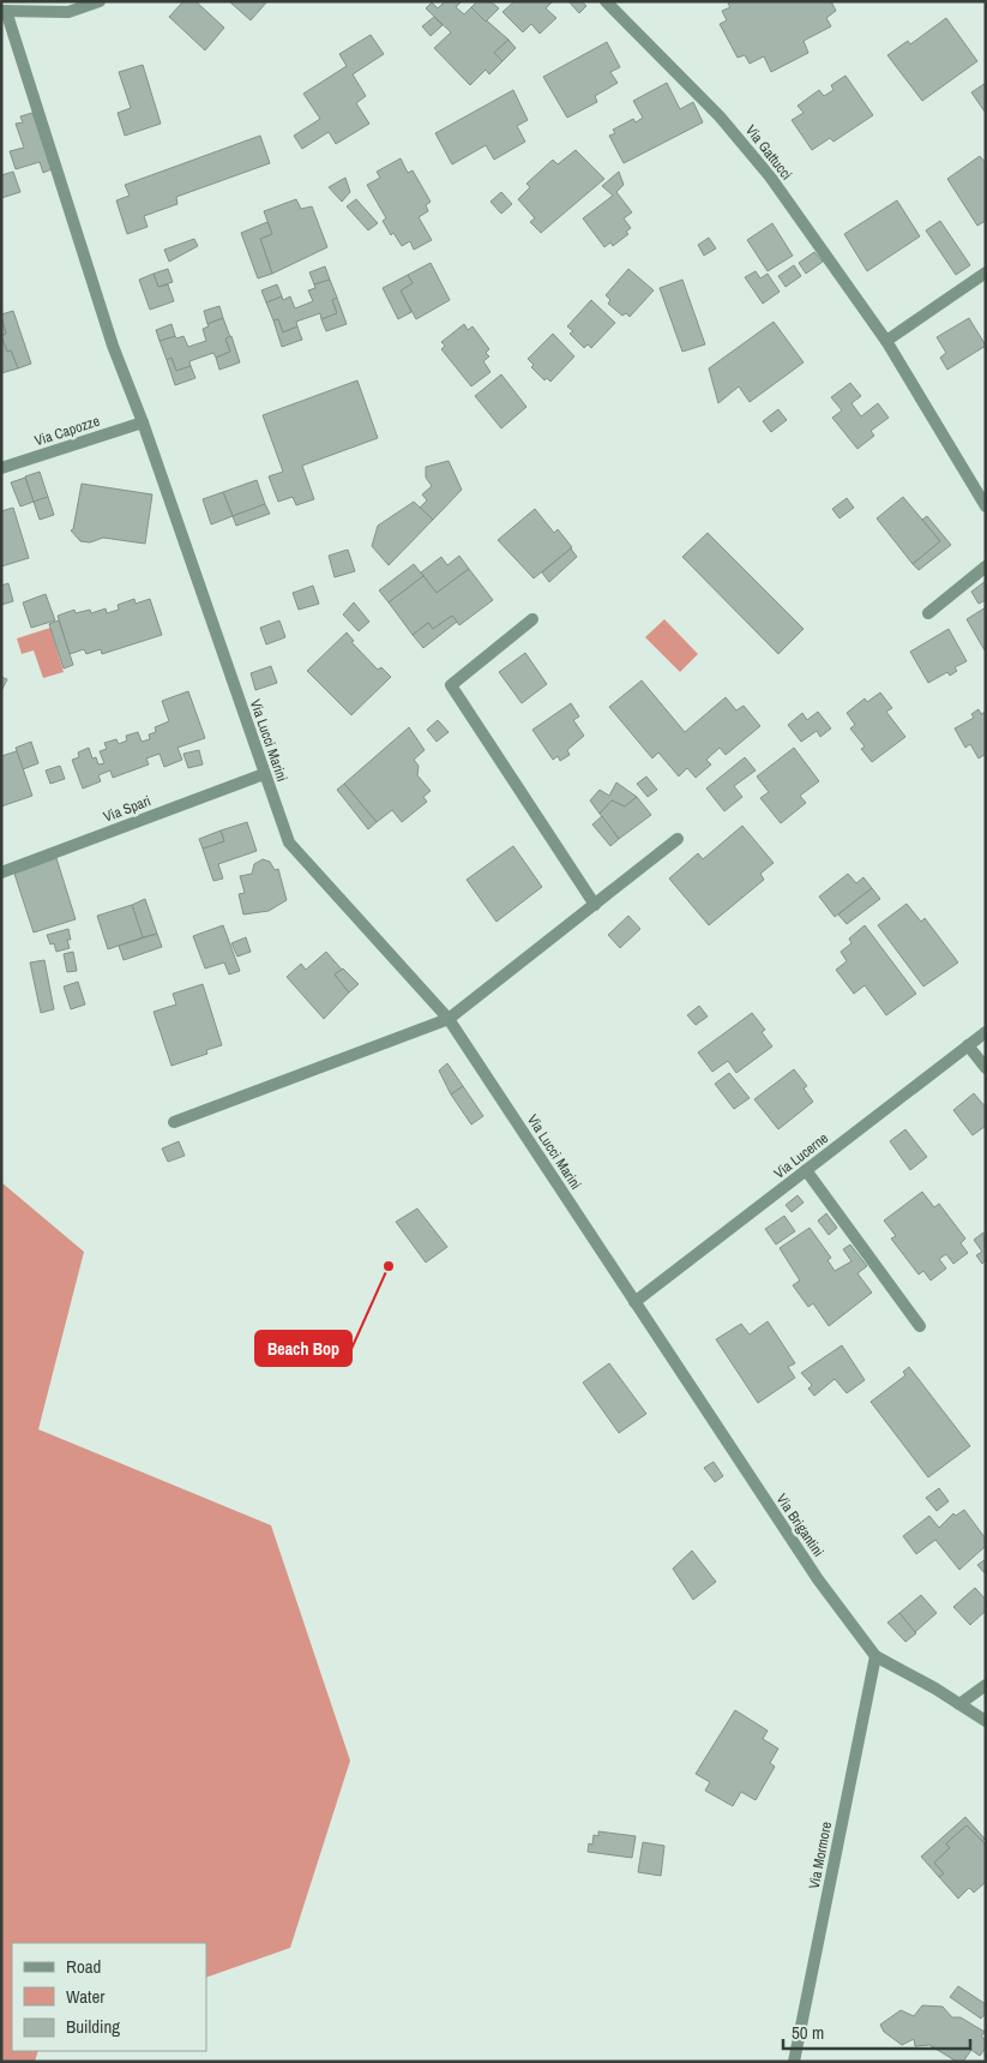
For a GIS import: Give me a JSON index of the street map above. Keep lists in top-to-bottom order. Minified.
{"streets":{"street":["Via Gattucci","Via Capozze","Via Lucci Marini","Via Spari","Via Lucerne","Via Brigantini","Via Mormore"]},"crossings":[["Via Capozze","Via Lucci Marini"],["Via Lucci Marini","Via Spari"],["Via Lucci Marini","Via Lucerne"],["Via Lucci Marini","Via Brigantini"],["Via Lucerne","Via Brigantini"],["Via Brigantini","Via Mormore"]],"places":["Beach Bop"],"legend":["Road","Water","Building"],"scale_bar":"50 m"}
